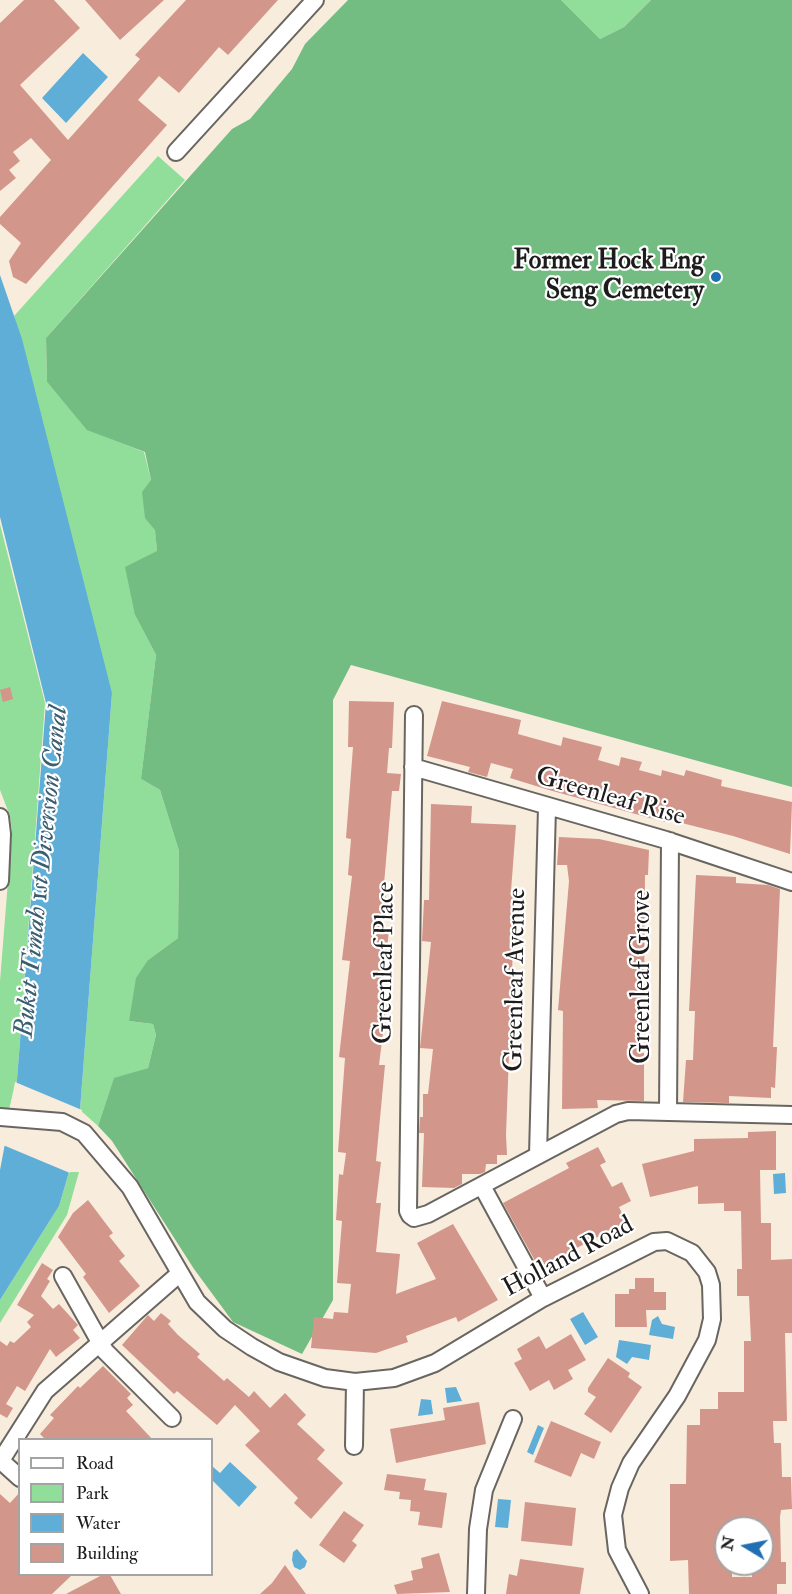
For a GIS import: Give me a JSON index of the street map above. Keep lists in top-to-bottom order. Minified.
{"streets":{"street":["Greenleaf Rise","Greenleaf Place","Greenleaf Grove","Greenleaf Avenue","Holland Road"]},"crossings":[["Greenleaf Rise","Greenleaf Place"],["Greenleaf Rise","Greenleaf Grove"],["Greenleaf Rise","Greenleaf Avenue"]],"water":["Bukit Timah 1st Diversion Canal"],"places":["Former Hock Eng Seng Cemetery"],"legend":["Road","Park","Water","Building"],"north":"left"}
